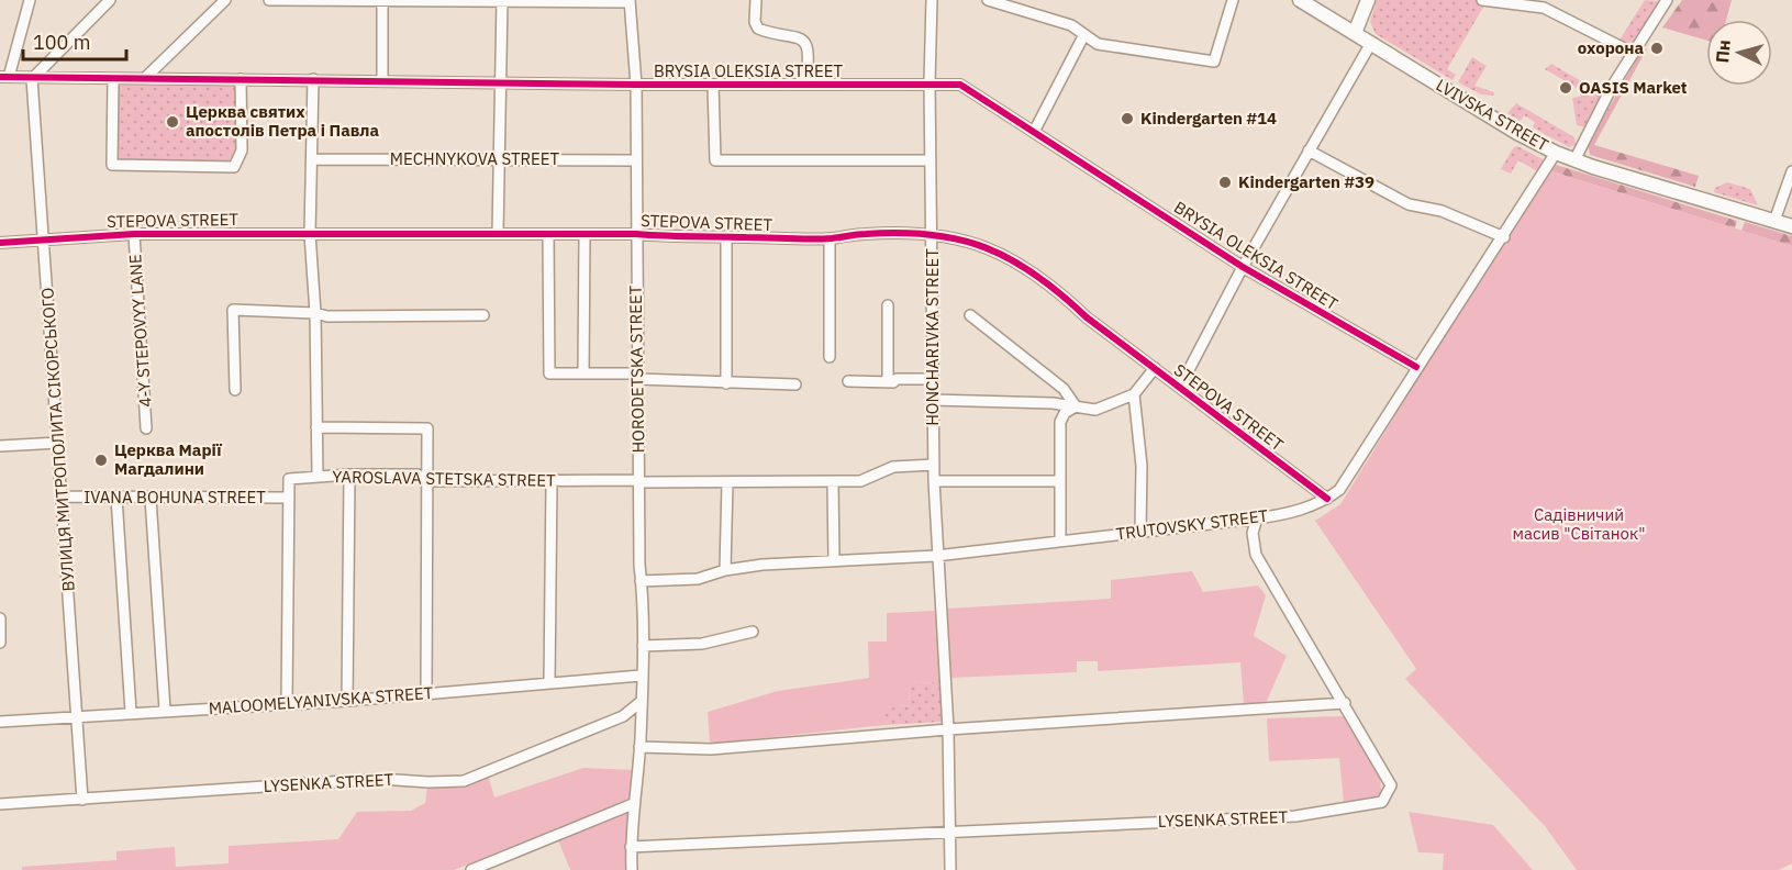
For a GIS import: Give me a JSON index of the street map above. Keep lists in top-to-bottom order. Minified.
{"streets":{"main road":["LVIVSKA STREET"],"street":["BRYSIA OLEKSIA STREET","MECHNYKOVA STREET","STEPOVA STREET","4-Y STEPOVYY LANE","HONCHARIVKA STREET","HORODETSKA STREET","ВУЛИЦЯ МИТРОПОЛИТА СІКОРСЬКОГО","YAROSLAVA STETSKA STREET","IVANA BOHUNA STREET","TRUTOVSKY STREET","MALOOMELYANIVSKA STREET","LYSENKA STREET"]},"crossings":[["BRYSIA OLEKSIA STREET","HONCHARIVKA STREET"],["BRYSIA OLEKSIA STREET","HORODETSKA STREET"],["BRYSIA OLEKSIA STREET","ВУЛИЦЯ МИТРОПОЛИТА СІКОРСЬКОГО"],["BRYSIA OLEKSIA STREET","TRUTOVSKY STREET"],["LVIVSKA STREET","TRUTOVSKY STREET"],["MECHNYKOVA STREET","HORODETSKA STREET"],["STEPOVA STREET","4-Y STEPOVYY LANE"],["STEPOVA STREET","HONCHARIVKA STREET"],["STEPOVA STREET","HORODETSKA STREET"],["STEPOVA STREET","ВУЛИЦЯ МИТРОПОЛИТА СІКОРСЬКОГО"],["STEPOVA STREET","TRUTOVSKY STREET"],["HONCHARIVKA STREET","YAROSLAVA STETSKA STREET"],["HONCHARIVKA STREET","TRUTOVSKY STREET"],["HORODETSKA STREET","YAROSLAVA STETSKA STREET"],["HORODETSKA STREET","TRUTOVSKY STREET"],["HORODETSKA STREET","MALOOMELYANIVSKA STREET"],["HORODETSKA STREET","LYSENKA STREET"],["ВУЛИЦЯ МИТРОПОЛИТА СІКОРСЬКОГО","IVANA BOHUNA STREET"],["ВУЛИЦЯ МИТРОПОЛИТА СІКОРСЬКОГО","MALOOMELYANIVSKA STREET"],["ВУЛИЦЯ МИТРОПОЛИТА СІКОРСЬКОГО","LYSENKA STREET"],["YAROSLAVA STETSKA STREET","IVANA BOHUNA STREET"],["TRUTOVSKY STREET","LYSENKA STREET"]],"parks":["Садівничий масив \"Світанок\""],"places":["охорона","OASIS Market","Kindergarten #14","Церква святих апостолів Петра і Павла","Kindergarten #39","Церква Марії Магдалини"],"scale_bar":"100 m","north":"left"}
